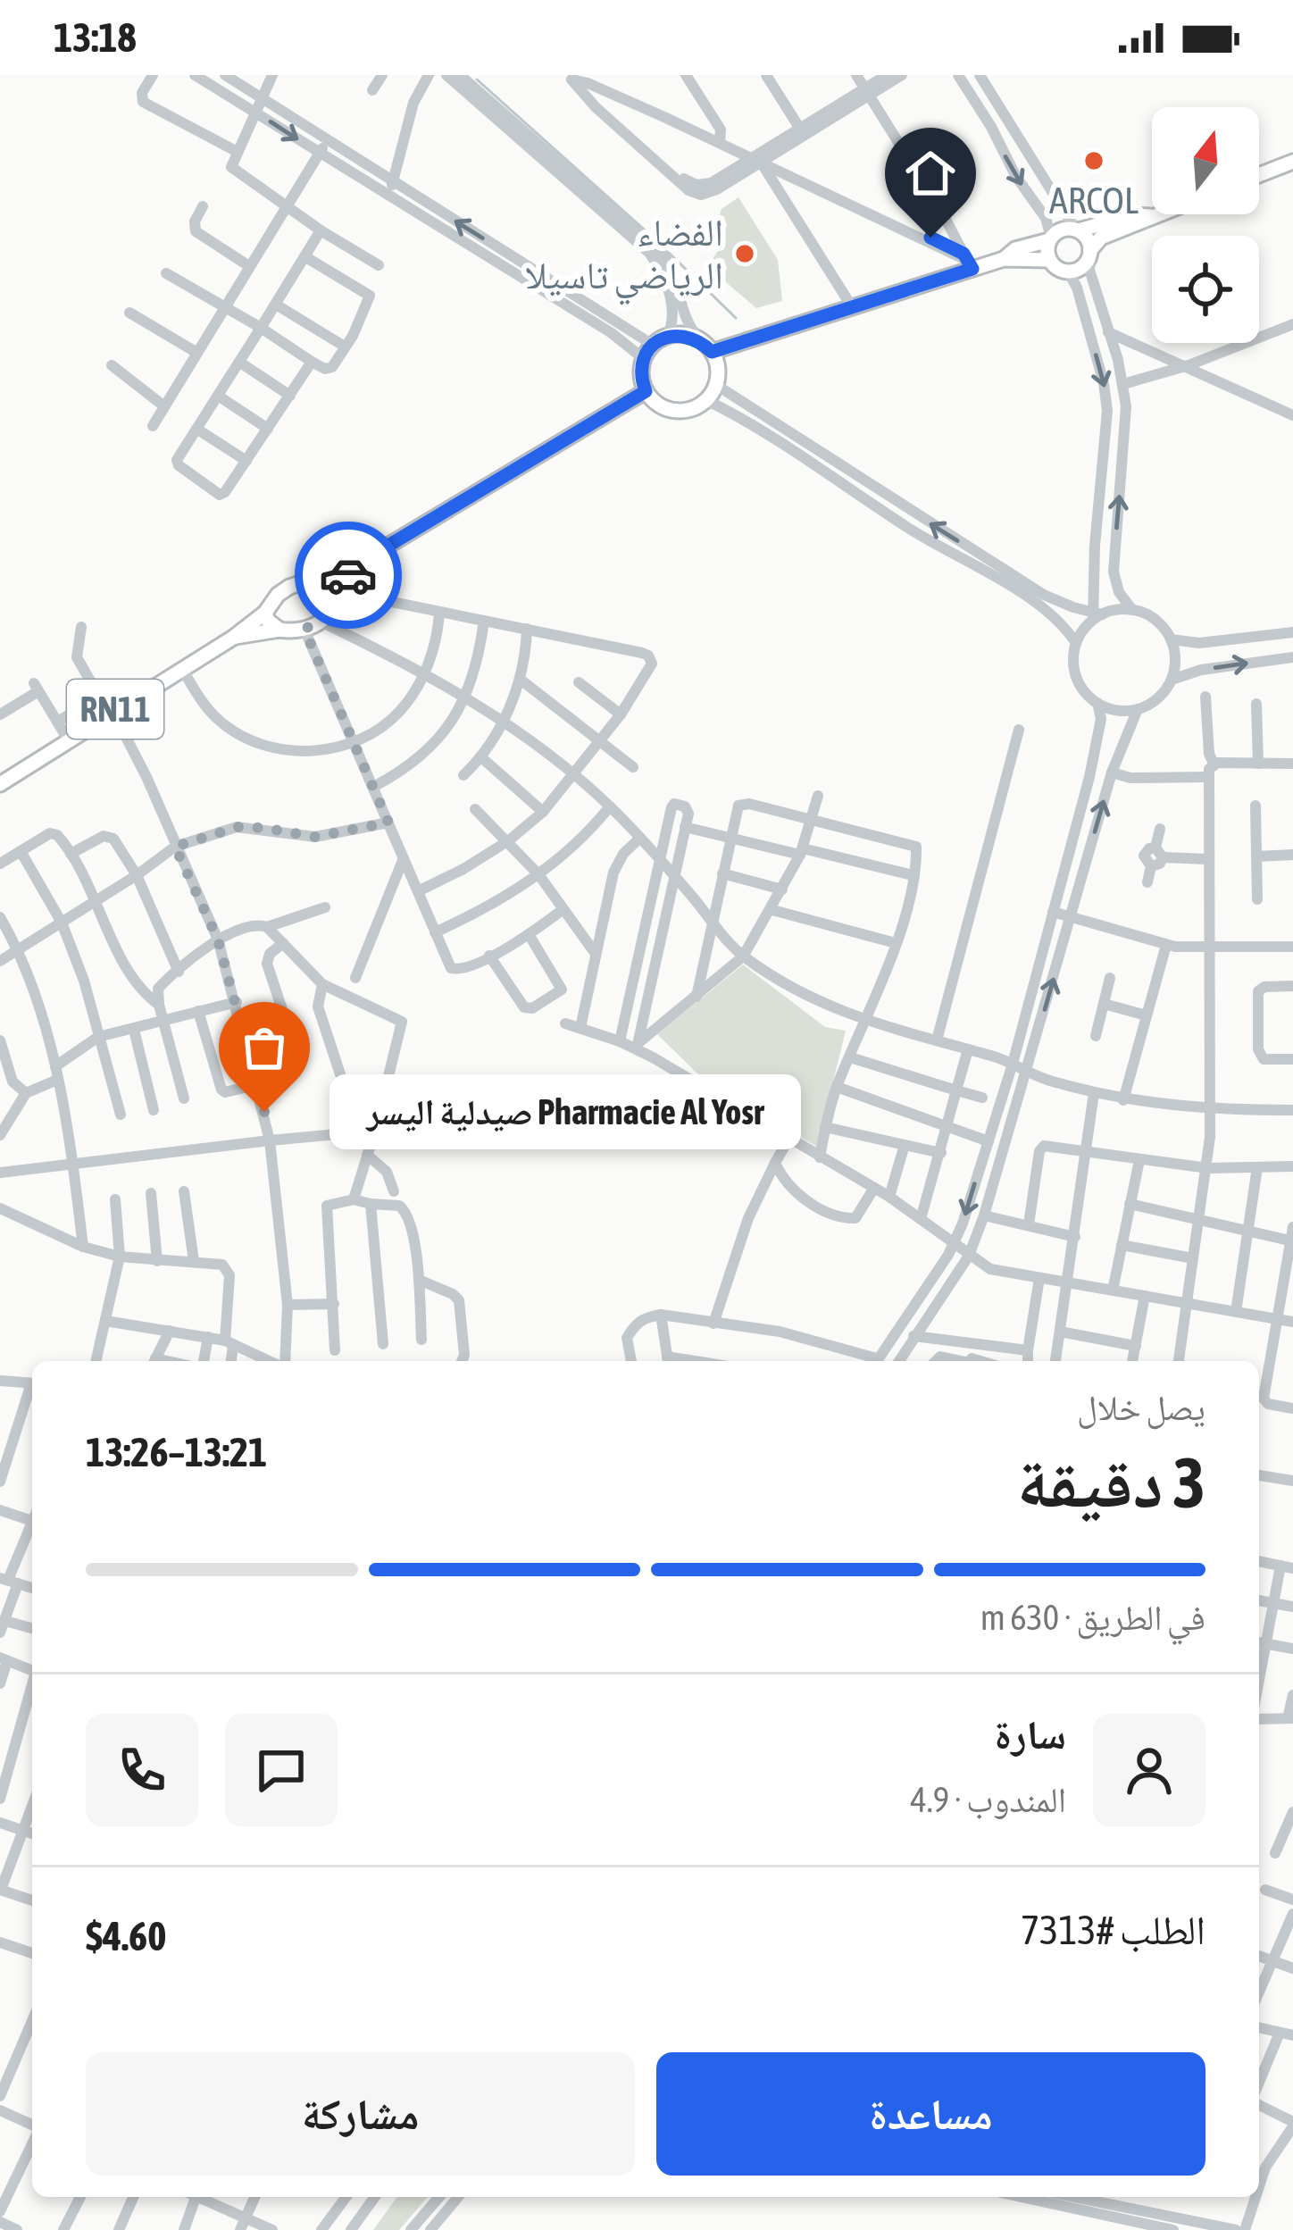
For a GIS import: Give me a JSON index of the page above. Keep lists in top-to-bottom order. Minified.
{"streets":{"main road":["RN11"]},"places":["ARCOL","الفضاء الرياضي تاسيلا","Pharmacie Al Yosr صيدلية اليسر"],"north":"top","page":{"status":"13:18","bubble":"Pharmacie Al Yosr صيدلية اليسر","heading":["3 دقيقة","يصل خلال","13:21–13:26"],"panel":["سارة","المندوب · 4.9","الطلب #7313","$4.60"],"bar":"في الطريق · 630 m","buttons":["مساعدة","مشاركة"]}}
